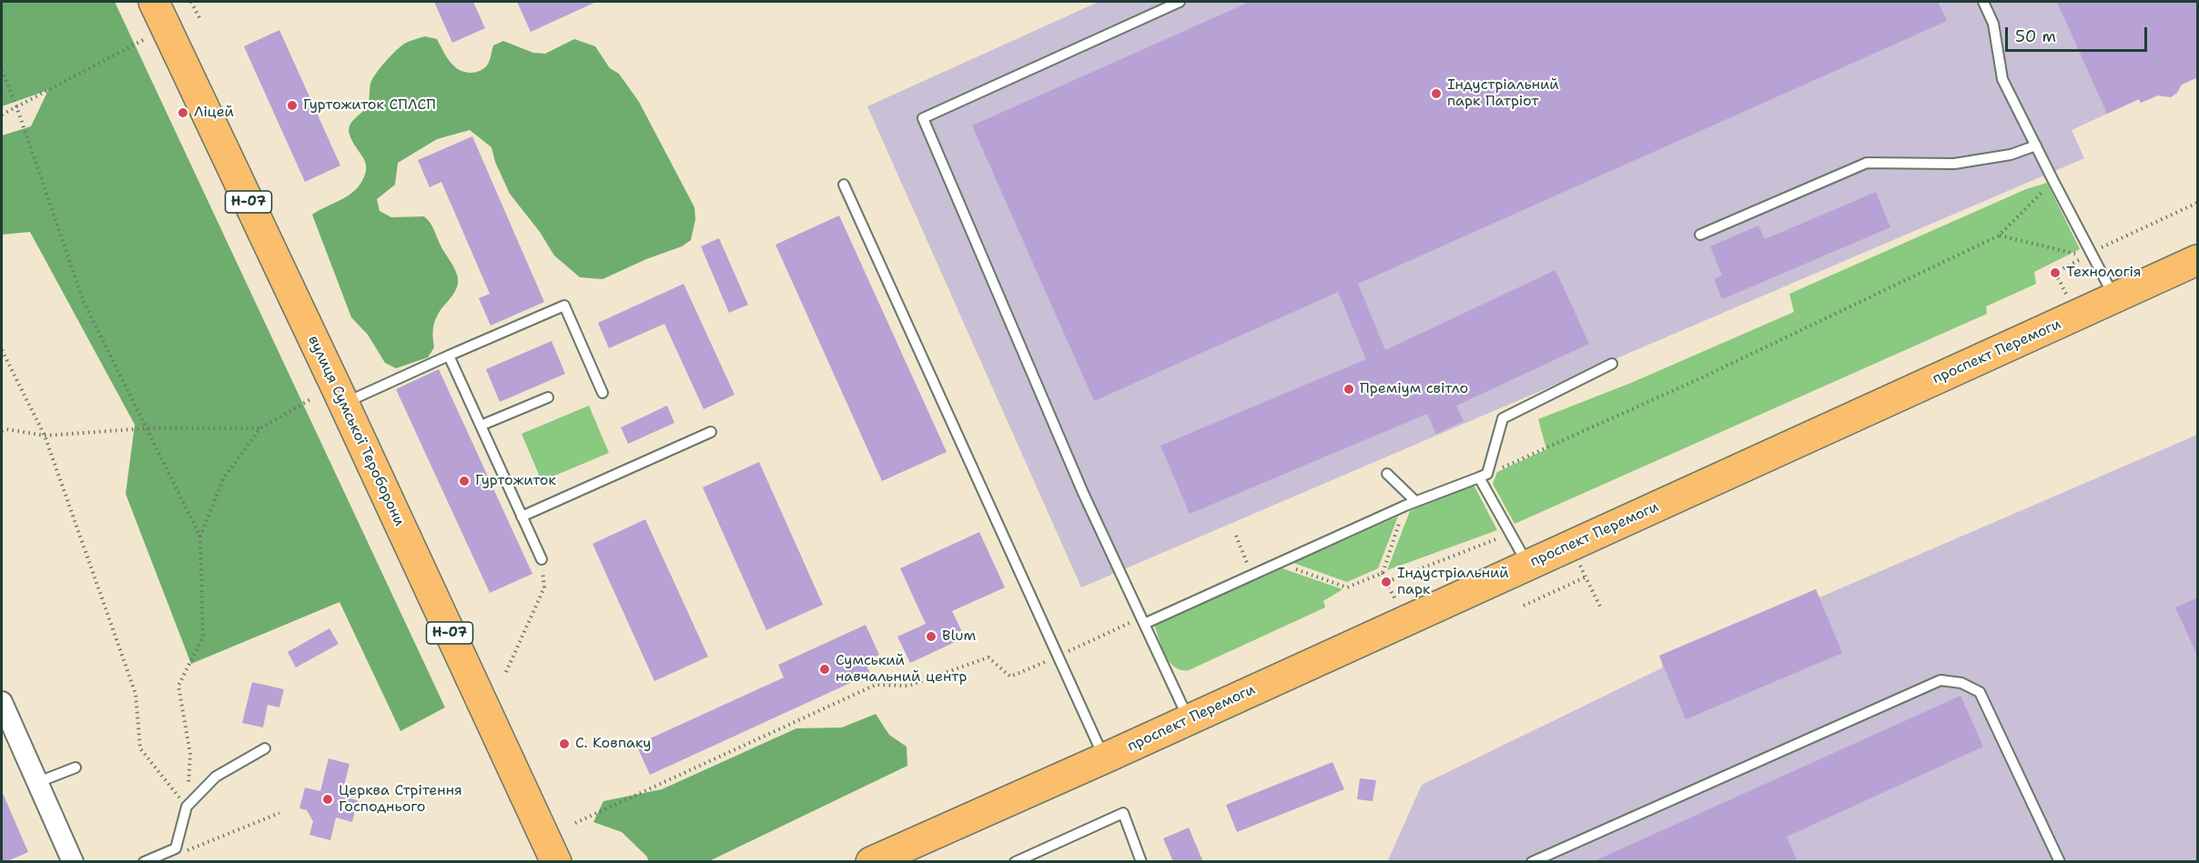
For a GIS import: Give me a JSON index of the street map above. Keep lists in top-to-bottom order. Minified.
{"streets":{"main road":["Н-07","проспект Перемоги","вулиця Сумської Тероборони"]},"places":["Індустріальний парк Патріот","Гуртожиток СПЛСП","Ліцей","Технологія","Преміум світло","Гуртожиток","Індустріальний парк","Blum","Сумський навчальний центр","С. Ковпаку","Церква Стрітення Господнього"],"scale_bar":"50 m"}
